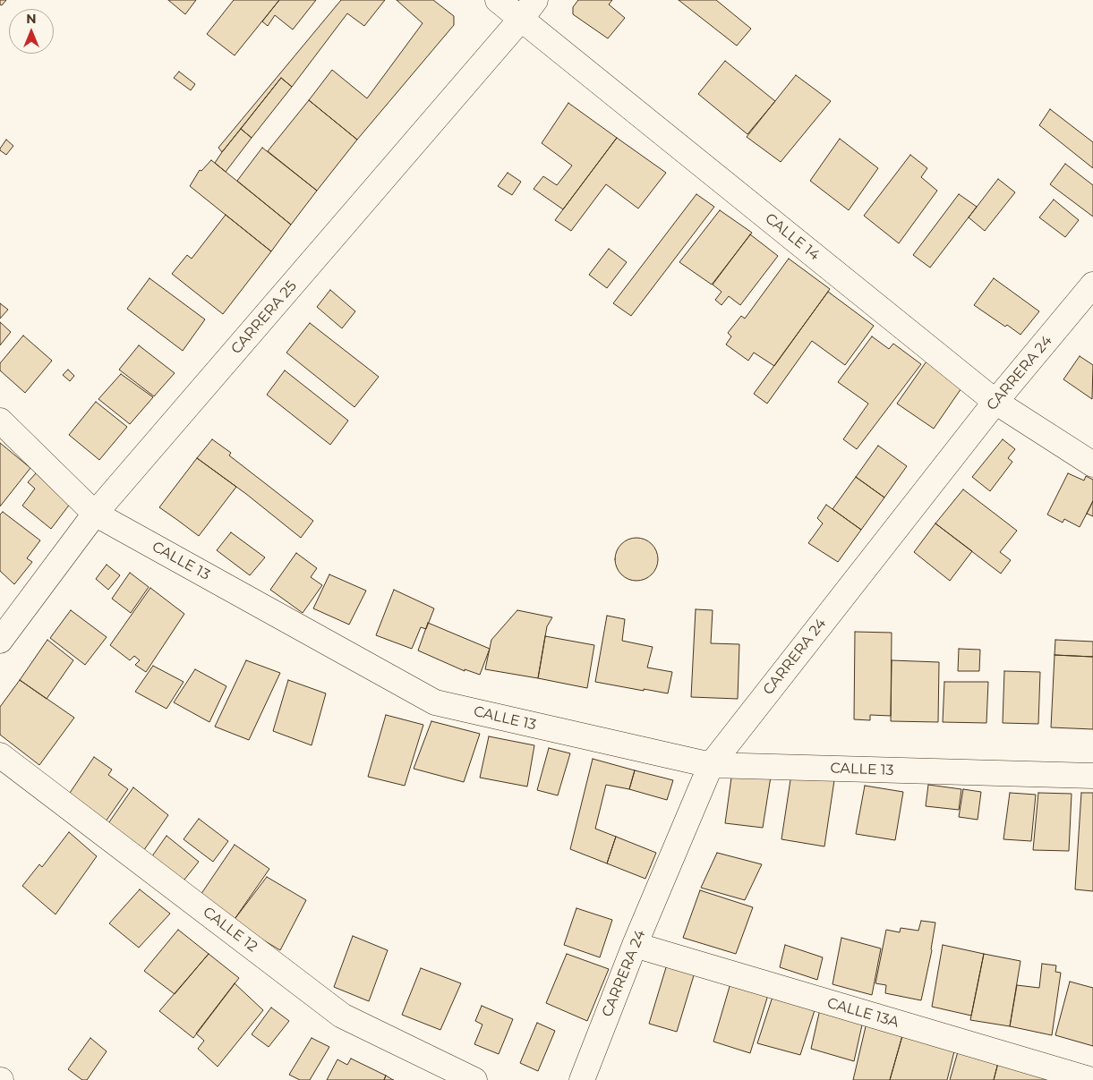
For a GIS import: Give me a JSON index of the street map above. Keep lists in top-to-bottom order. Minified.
{"streets":{"street":["CALLE 14","CARRERA 25","CARRERA 24","CALLE 13","CALLE 12","CALLE 13A"]},"crossings":[["CALLE 14","CARRERA 25"],["CALLE 14","CARRERA 24"],["CARRERA 25","CALLE 13"],["CARRERA 24","CALLE 13"],["CARRERA 24","CALLE 13A"]],"north":"top"}
